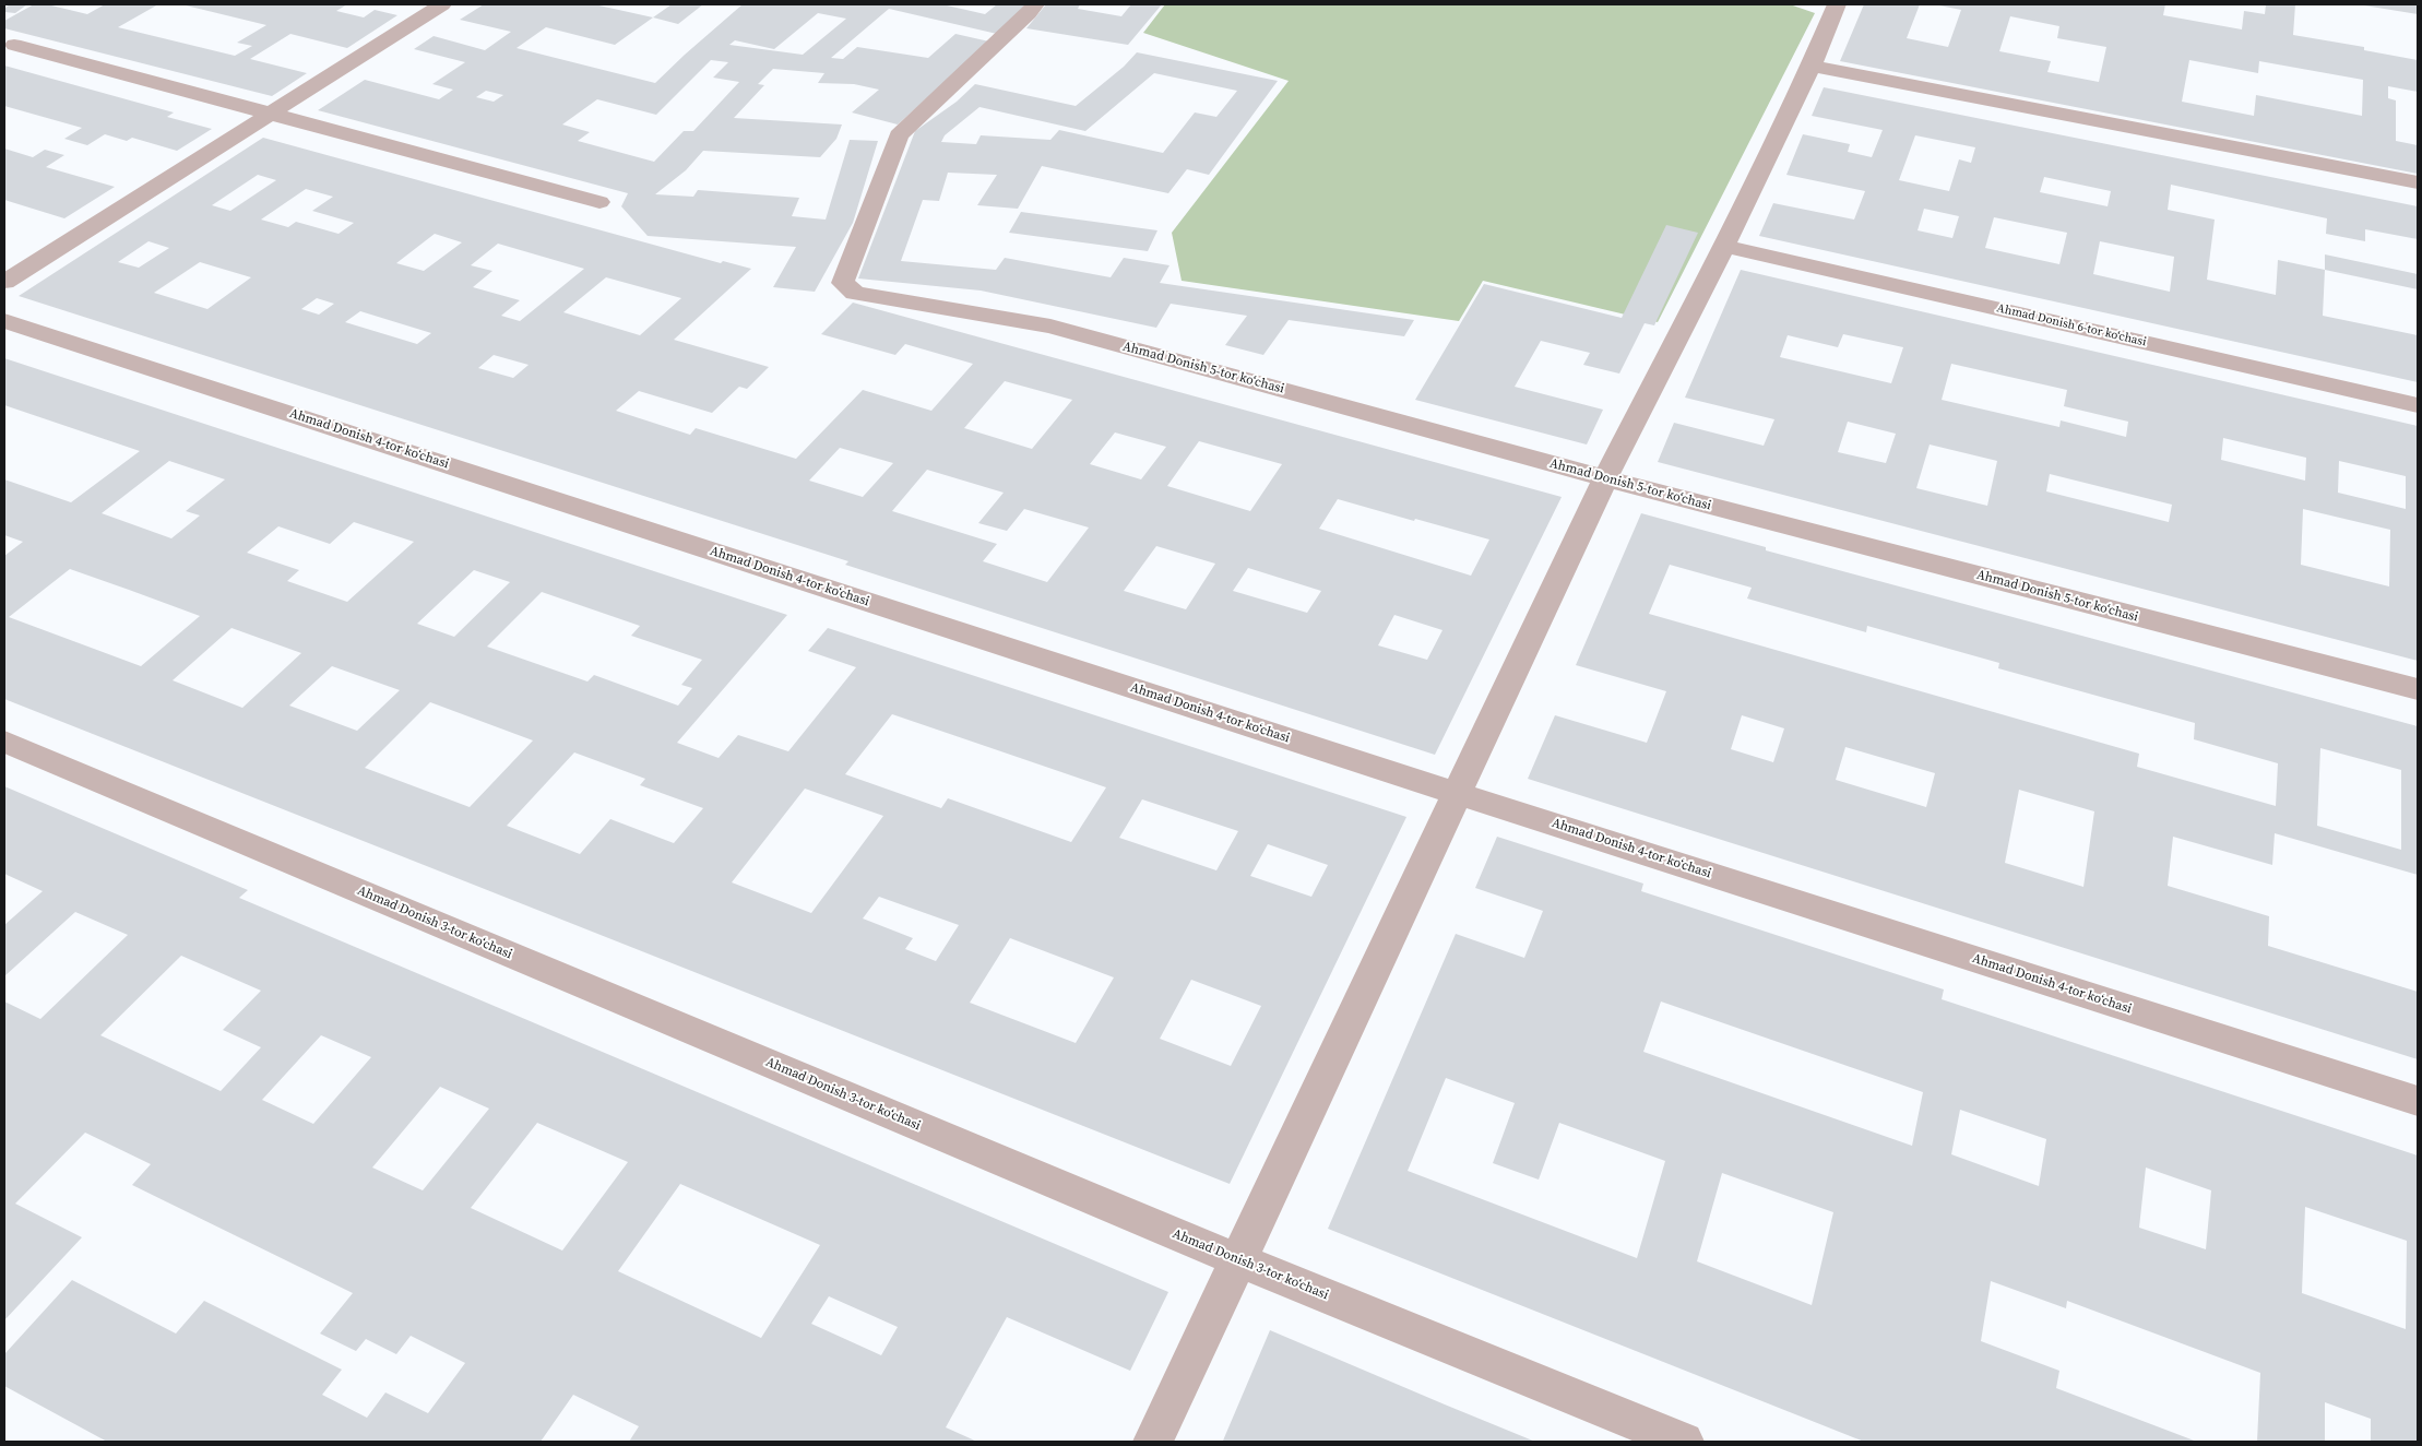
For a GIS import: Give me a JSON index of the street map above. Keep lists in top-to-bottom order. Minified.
{"streets":{"street":["Ahmad Donish 6-tor koʻchasi","Ahmad Donish 5-tor koʻchasi","Ahmad Donish 4-tor koʻchasi","Ahmad Donish 3-tor koʻchasi"]}}
